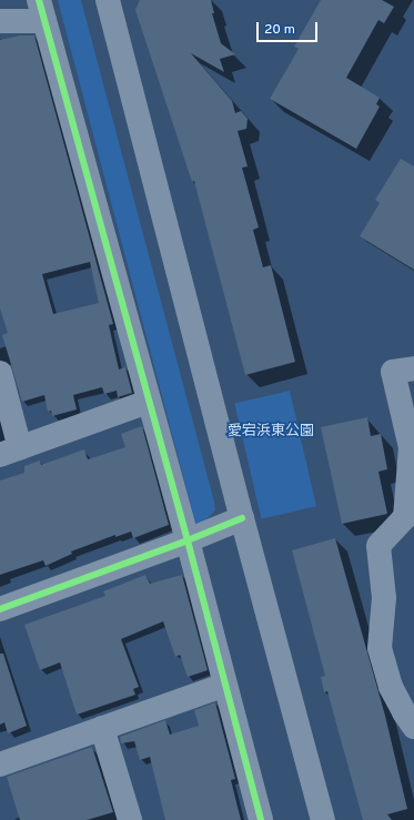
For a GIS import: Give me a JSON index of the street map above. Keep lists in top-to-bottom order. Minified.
{"parks":["愛宕浜東公園"],"scale_bar":"20 m"}
